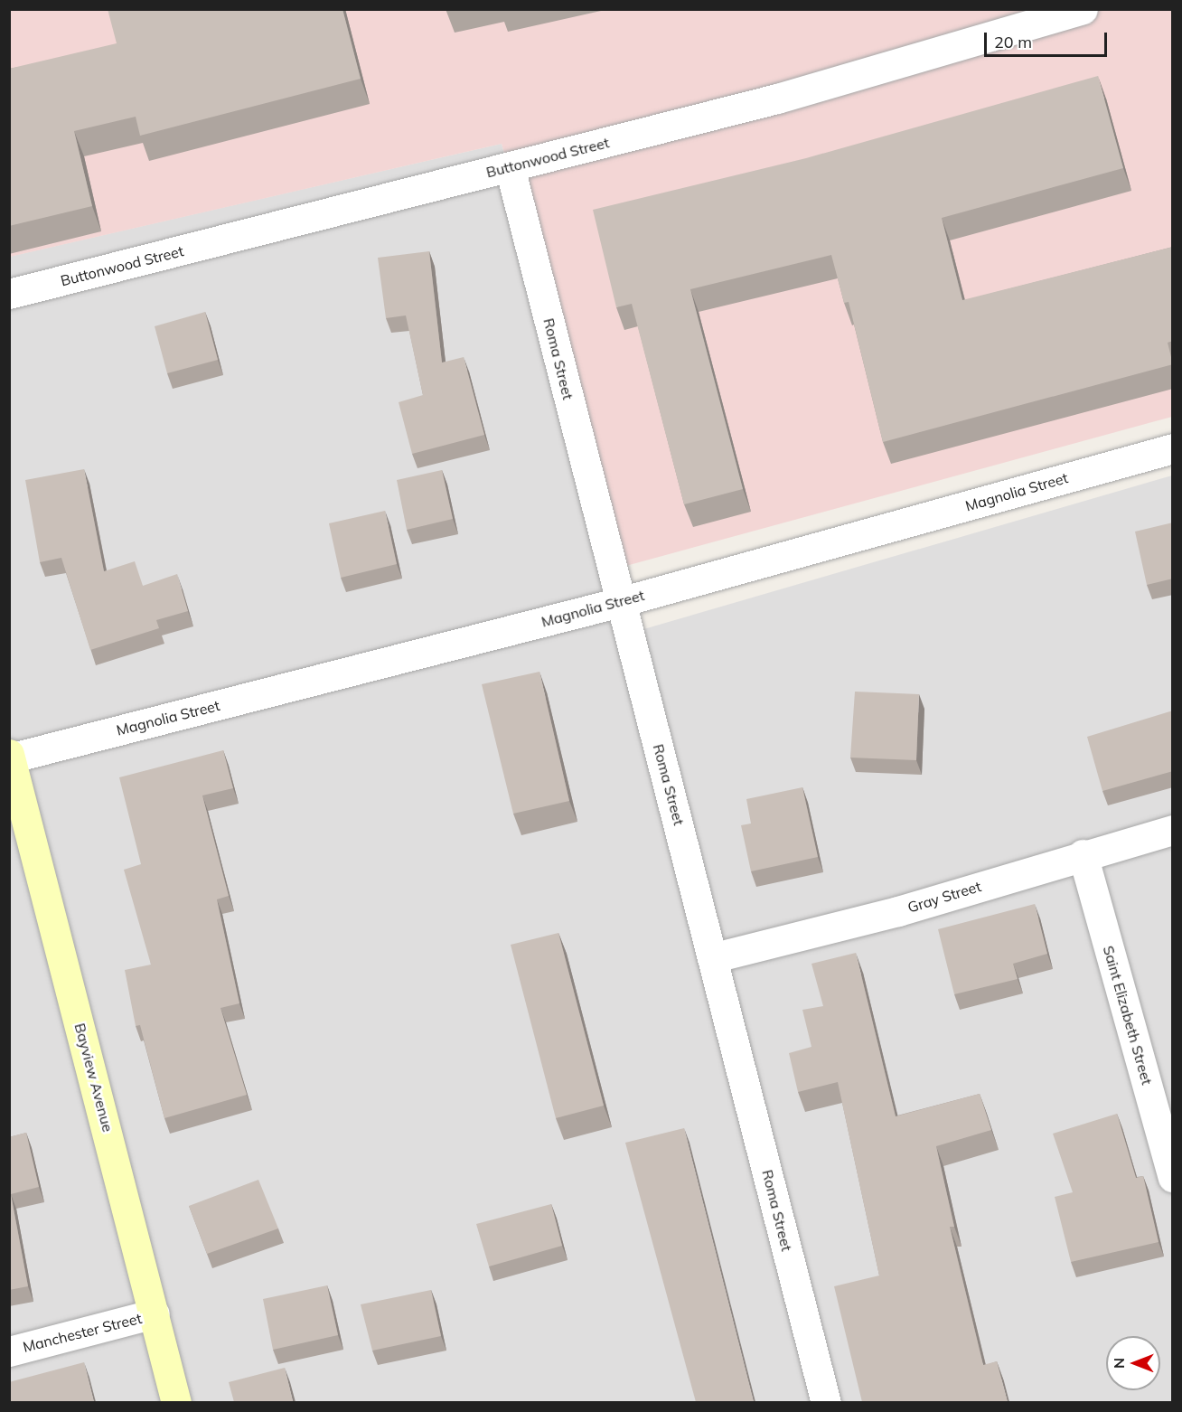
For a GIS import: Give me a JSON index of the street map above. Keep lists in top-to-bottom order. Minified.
{"streets":{"main road":["Bayview Avenue"],"street":["Buttonwood Street","Roma Street","Magnolia Street","Gray Street","Saint Elizabeth Street","Manchester Street"]},"crossings":[["Buttonwood Street","Roma Street"],["Roma Street","Magnolia Street"],["Roma Street","Gray Street"],["Magnolia Street","Bayview Avenue"],["Gray Street","Saint Elizabeth Street"],["Bayview Avenue","Manchester Street"]],"scale_bar":"20 m","north":"left"}
